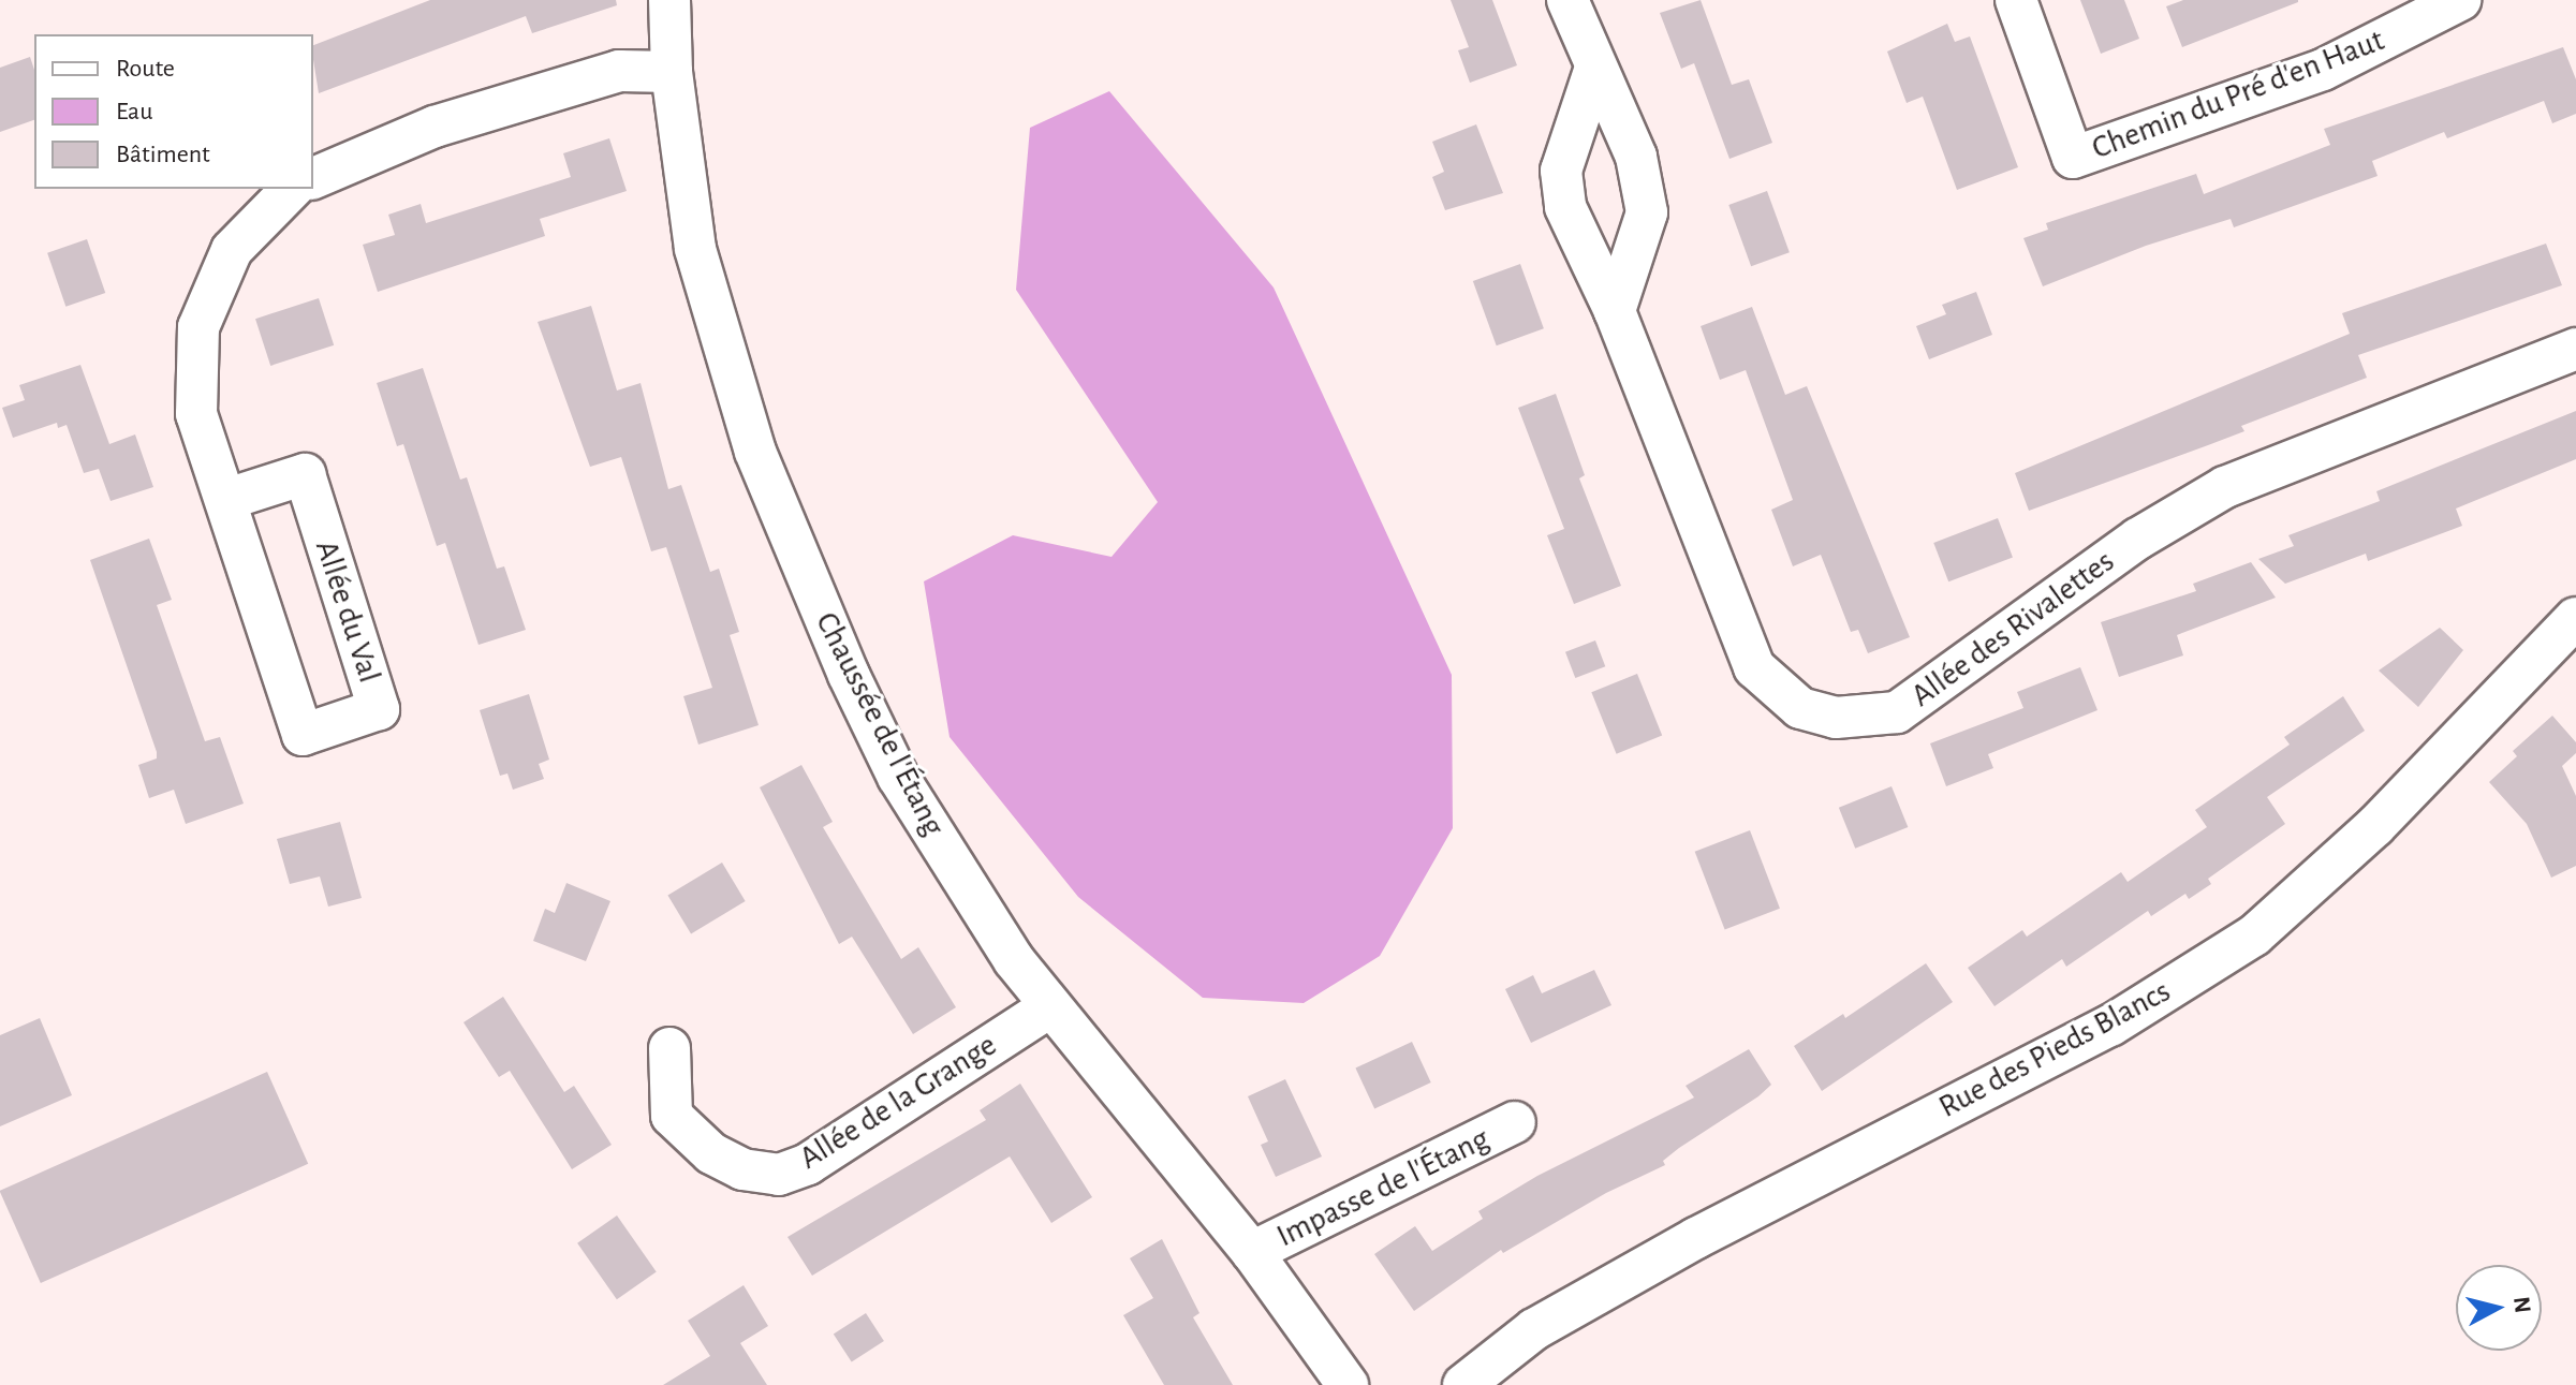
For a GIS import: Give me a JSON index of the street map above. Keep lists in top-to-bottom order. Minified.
{"streets":{"street":["Chemin du Pré d'en Haut","Allée du Val","Allée des Rivalettes","Chaussée de l'Étang","Rue des Pieds Blancs","Allée de la Grange","Impasse de l'Étang"]},"crossings":[["Chaussée de l'Étang","Allée de la Grange"],["Chaussée de l'Étang","Impasse de l'Étang"]],"legend":["Route","Eau","Bâtiment"],"north":"right"}
